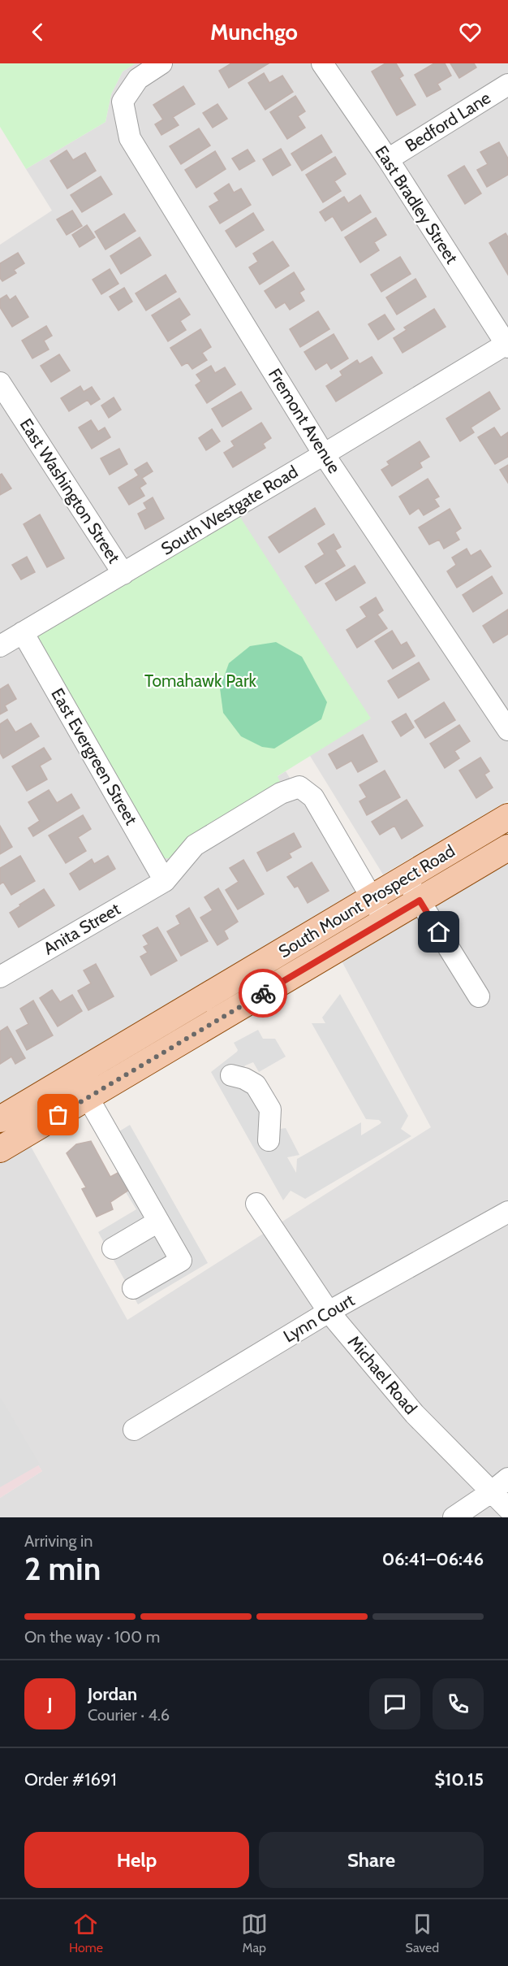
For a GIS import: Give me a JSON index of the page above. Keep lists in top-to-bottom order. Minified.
{"streets":{"main road":["South Mount Prospect Road"],"street":["Bedford Lane","East Bradley Street","Fremont Avenue","East Washington Street","South Westgate Road","East Evergreen Street","Anita Street","Lynn Court","Michael Road"]},"crossings":[["Bedford Lane","East Bradley Street"],["East Bradley Street","South Westgate Road"],["Fremont Avenue","South Westgate Road"],["East Washington Street","South Westgate Road"],["South Westgate Road","East Evergreen Street"],["East Evergreen Street","Anita Street"],["South Mount Prospect Road","Anita Street"],["Lynn Court","Michael Road"]],"parks":["Tomahawk Park"],"page":{"header":"Munchgo","heading":["2 min","Arriving in","06:41–06:46"],"panel":["Jordan","Courier · 4.6","Order #1691","$10.15"],"bar":"On the way · 100 m","round":"J","buttons":["Help","Share"],"tabs":["Home","Map","Saved"]}}
